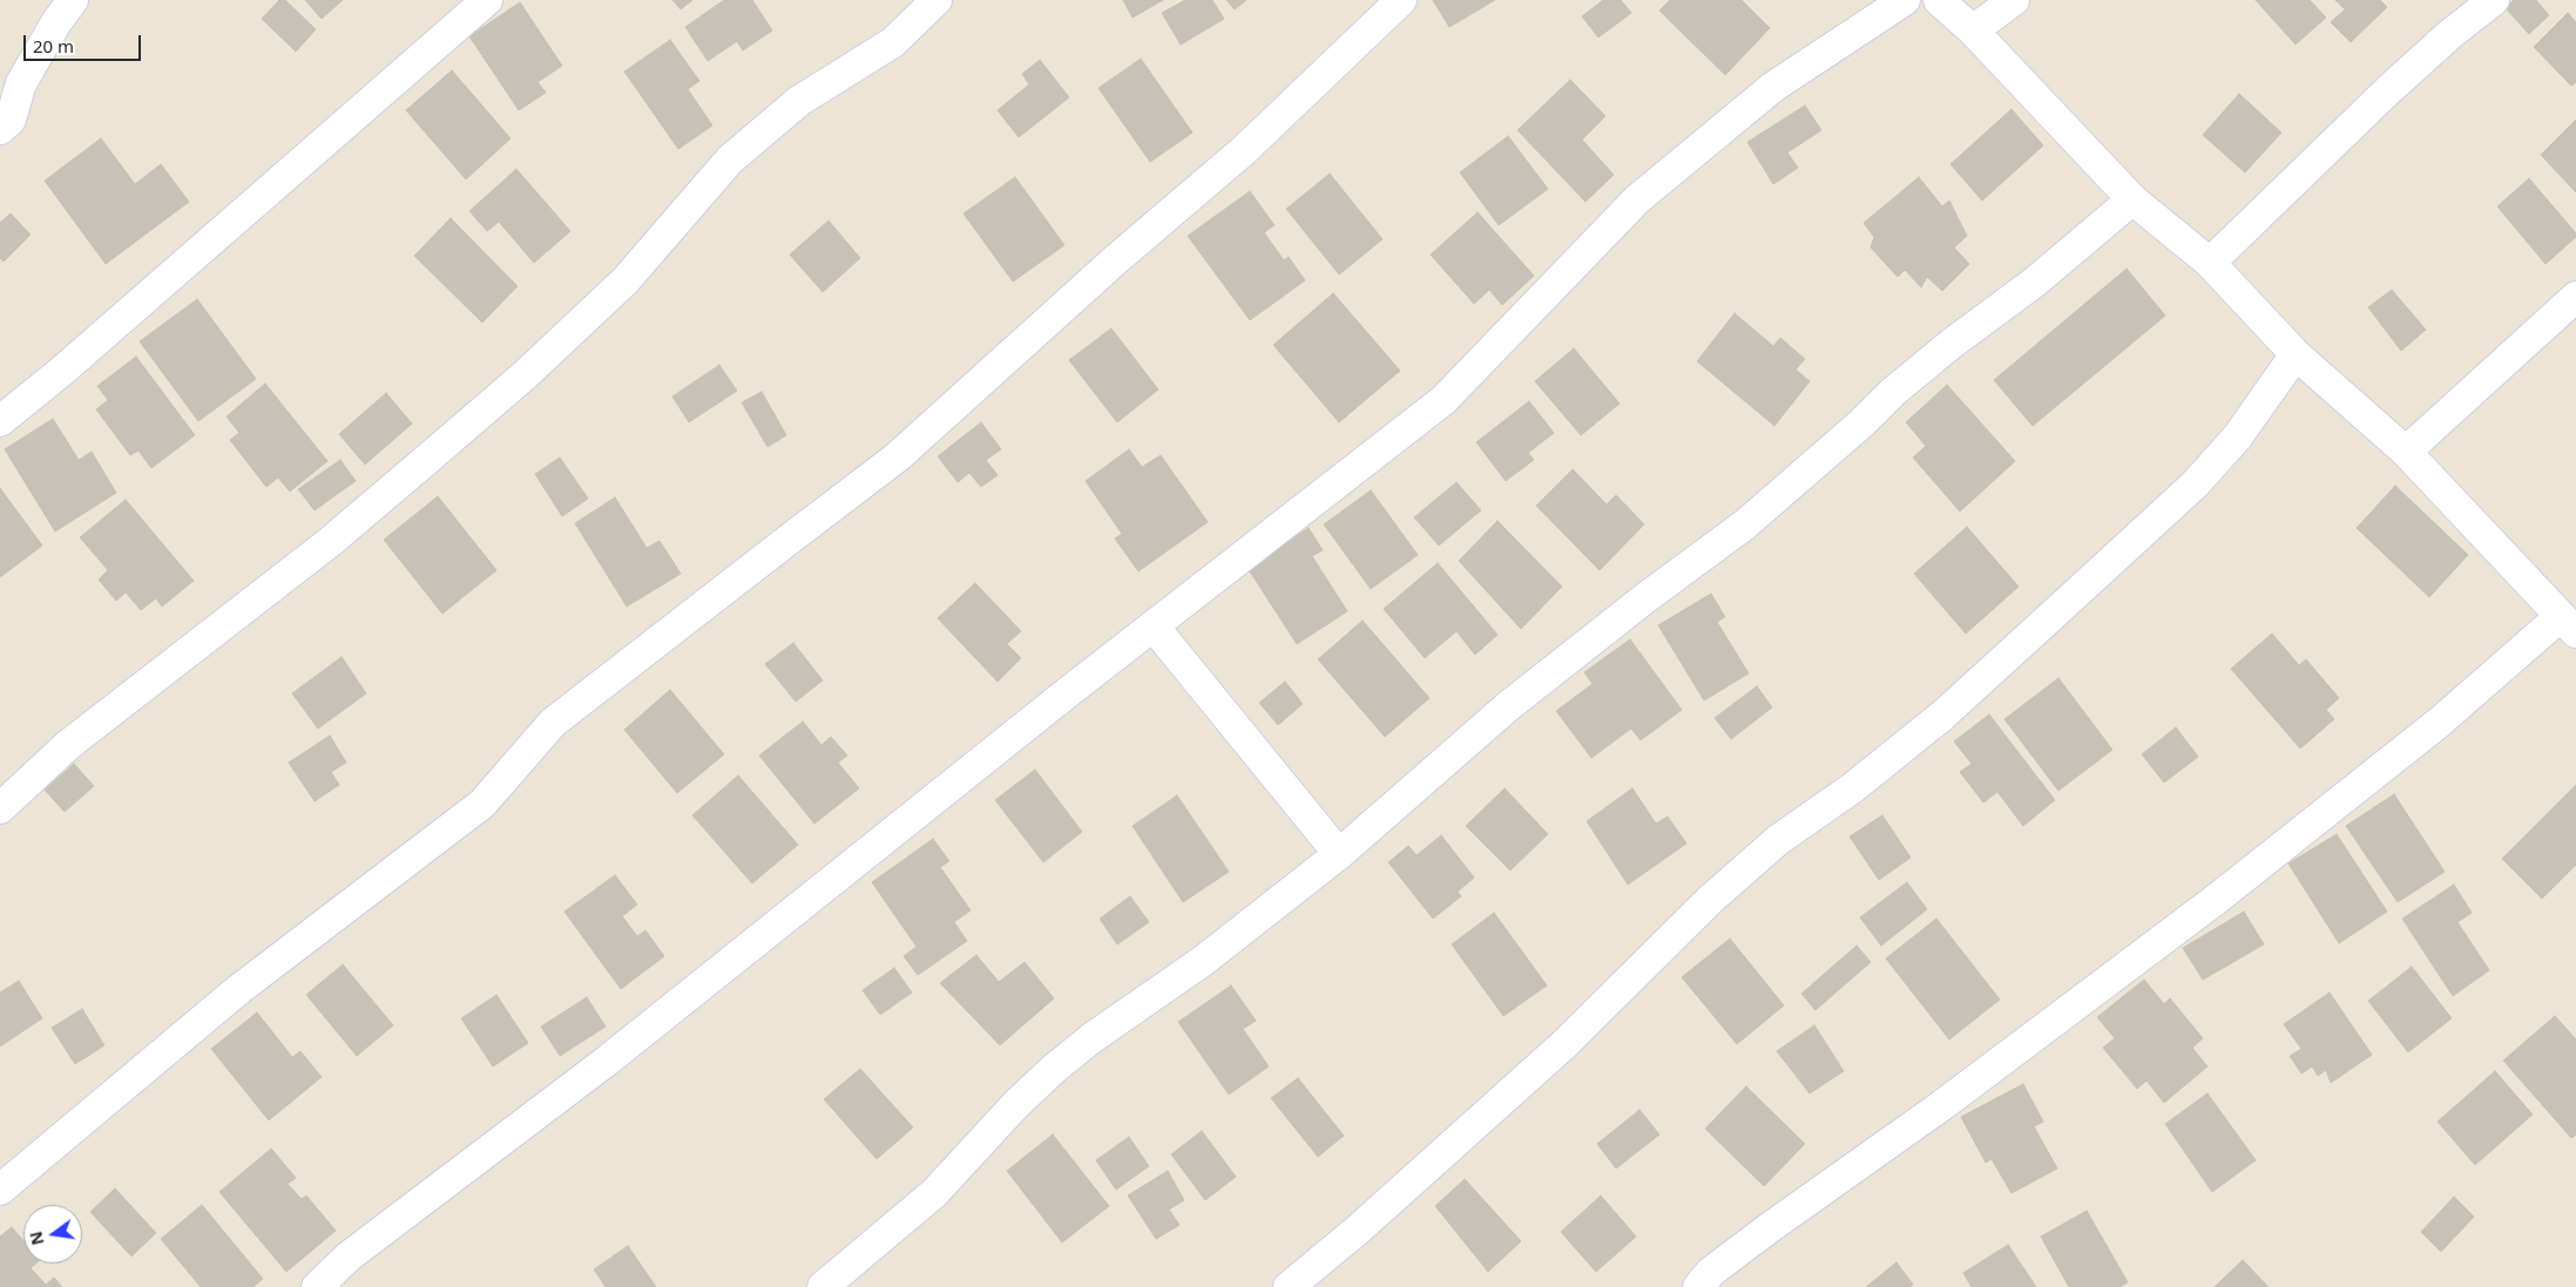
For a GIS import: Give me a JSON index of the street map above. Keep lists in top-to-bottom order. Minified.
{"scale_bar":"20 m","north":"left"}
